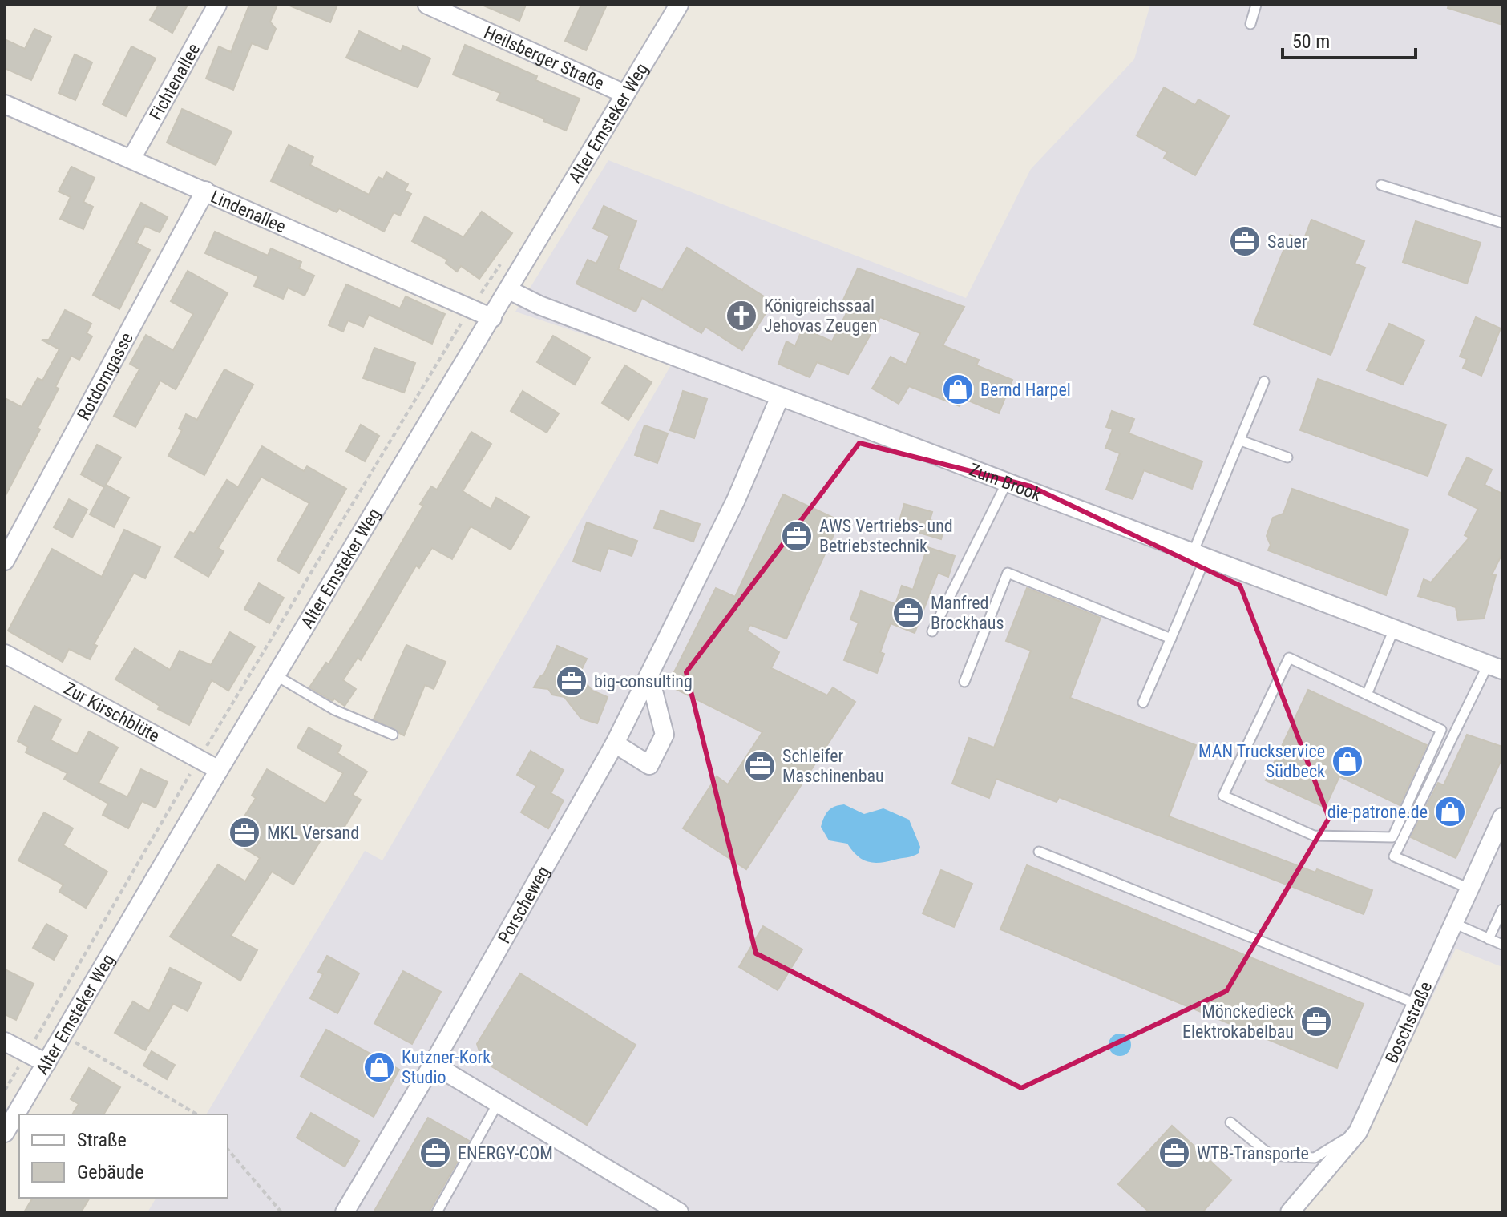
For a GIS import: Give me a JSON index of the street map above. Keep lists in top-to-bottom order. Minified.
{"streets":{"street":["Heilsberger Straße","Fichtenallee","Alter Emsteker Weg","Lindenallee","Rotdorngasse","Zum Brook","Zur Kirschblüte","Porscheweg","Boschstraße"]},"crossings":[["Heilsberger Straße","Alter Emsteker Weg"],["Fichtenallee","Lindenallee"],["Alter Emsteker Weg","Lindenallee"],["Alter Emsteker Weg","Zum Brook"],["Alter Emsteker Weg","Zur Kirschblüte"],["Lindenallee","Rotdorngasse"],["Zum Brook","Porscheweg"]],"places":{"office":["Sauer","AWS Vertriebs- und Betriebstechnik","Manfred Brockhaus","big-consulting","Schleifer Maschinenbau","MKL Versand","Mönckedieck Elektrokabelbau","ENERGY-COM","WTB-Transporte"],"church":["Königreichssaal Jehovas Zeugen"],"shop":["Bernd Harpel","MAN Truckservice Südbeck","die-patrone.de","Kutzner-Kork Studio"]},"legend":["Straße","Gebäude"],"scale_bar":"50 m"}
